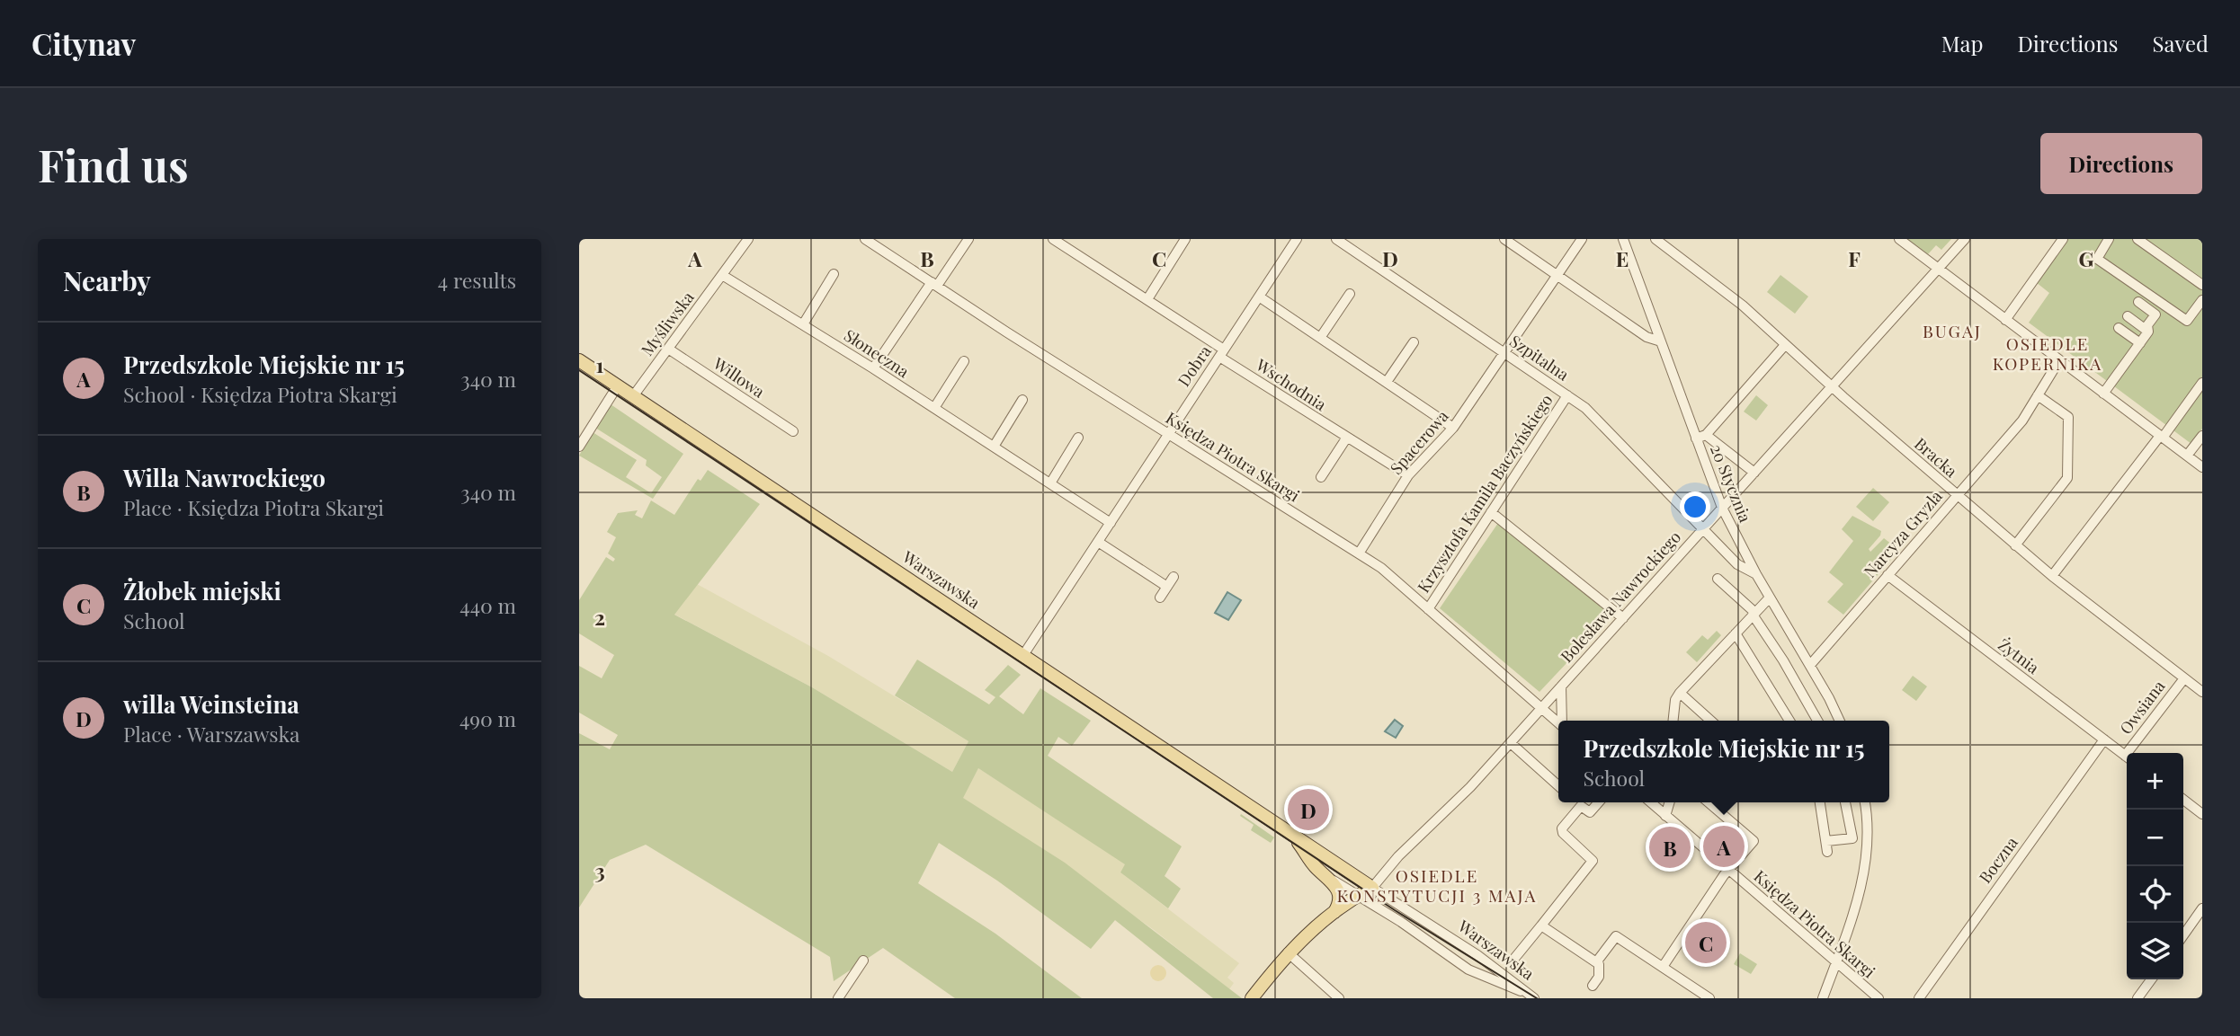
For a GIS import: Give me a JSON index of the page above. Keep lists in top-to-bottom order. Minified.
{"streets":{"main road":["Warszawska"],"street":["Myśliwska","Słoneczna","Szpitalna","Dobra","Willowa","Wschodnia","Spacerowa","Księdza Piotra Skargi","Bracka","20 Stycznia","Krzysztofa Kamila Baczyńskiego","Narcyza Gryzla","Bolesława Nawrockiego","Żytnia","Owsiana","Boczna"]},"crossings":[["Myśliwska","Słoneczna"],["Myśliwska","Willowa"],["Myśliwska","Warszawska"],["Słoneczna","Dobra"],["Szpitalna","Spacerowa"],["Szpitalna","20 Stycznia"],["Szpitalna","Krzysztofa Kamila Baczyńskiego"],["Szpitalna","Bolesława Nawrockiego"],["Dobra","Wschodnia"],["Dobra","Księdza Piotra Skargi"],["Dobra","Warszawska"],["Wschodnia","Spacerowa"],["Spacerowa","Księdza Piotra Skargi"],["Księdza Piotra Skargi","Krzysztofa Kamila Baczyńskiego"],["Księdza Piotra Skargi","Bolesława Nawrockiego"],["Bracka","Narcyza Gryzla"],["Bracka","Bolesława Nawrockiego"],["Bracka","Owsiana"],["20 Stycznia","Narcyza Gryzla"],["20 Stycznia","Bolesława Nawrockiego"],["Narcyza Gryzla","Żytnia"],["Warszawska","Bolesława Nawrockiego"],["Żytnia","Boczna"]],"districts":["BUGAJ","OSIEDLE KOPERNIKA","OSIEDLE KONSTYTUCJI 3 MAJA"],"page":{"header":"Citynav","nav":["Map","Directions","Saved"],"buttons":"Directions","title":"Find us","heading":["Nearby","4 results"],"list":[{"mark":"A","name":"Przedszkole Miejskie nr 15","note":"School · Księdza Piotra Skargi","value":"340 m"},{"mark":"B","name":"Willa Nawrockiego","note":"Place · Księdza Piotra Skargi","value":"340 m"},{"mark":"C","name":"Żłobek miejski","note":"School","value":"440 m"},{"mark":"D","name":"willa Weinsteina","note":"Place · Warszawska","value":"490 m"}],"popup":["Przedszkole Miejskie nr 15","School"],"map_buttons":["+","−"],"pins":["D","A","B","C"]},"grid":{"columns":["A","B","C","D","E","F","G"],"rows":["1","2","3"]}}
